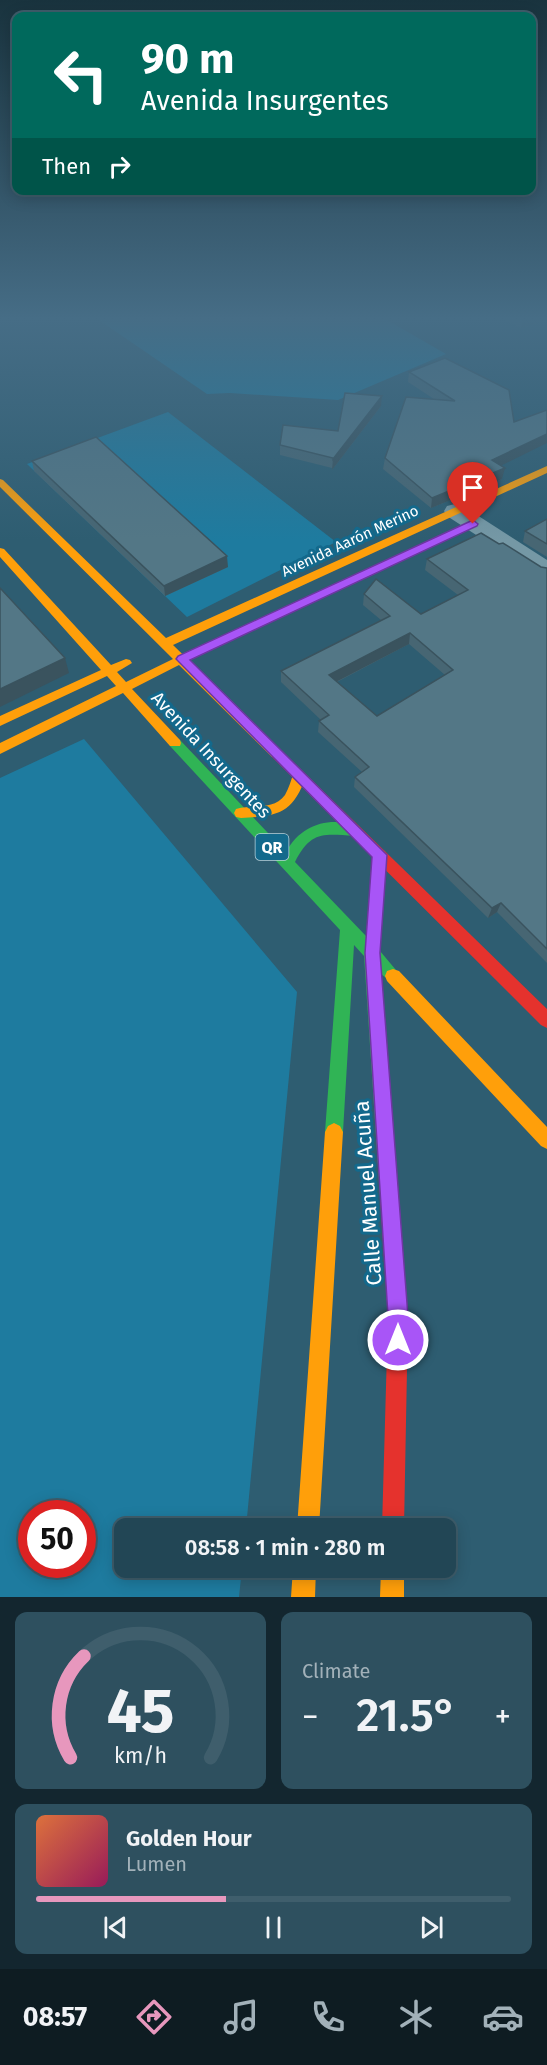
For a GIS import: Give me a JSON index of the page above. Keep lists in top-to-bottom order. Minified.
{"streets":{"main road":["Avenida Aarón Merino","Avenida Insurgentes","QR","Calle Manuel Acuña"]},"crossings":[["Avenida Aarón Merino","Avenida Insurgentes"],["Avenida Insurgentes","Calle Manuel Acuña"]],"page":{"turn":["90 m","Avenida Insurgentes"],"then":"Then","limit":"50","trip":"08:58 · 1 min · 280 m","tile":"Climate","heat":["−","21.5°","+"],"song":["Golden Hour","Lumen"],"tabs":"08:57","gauge":["45","km/h"]}}
